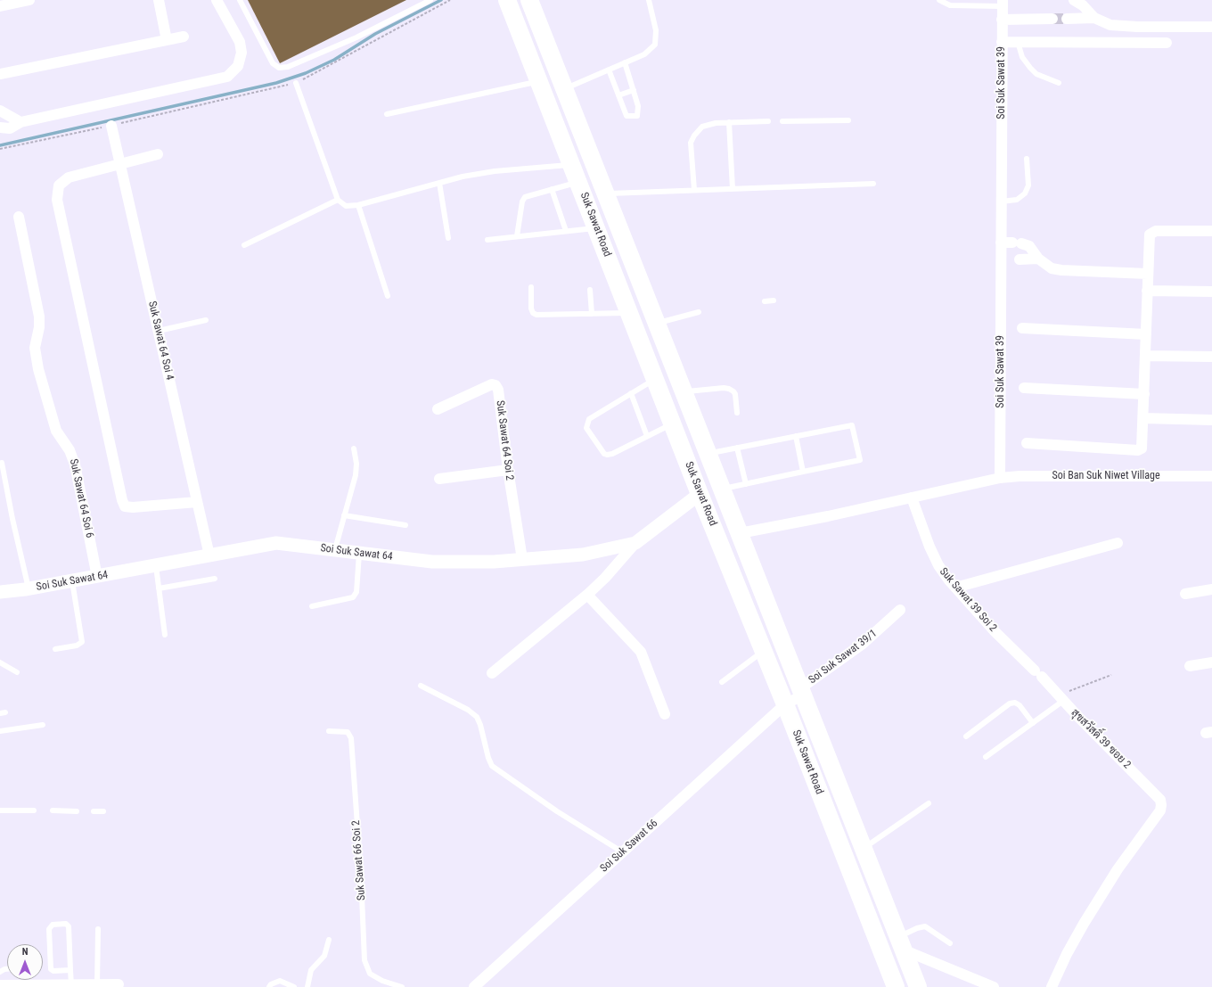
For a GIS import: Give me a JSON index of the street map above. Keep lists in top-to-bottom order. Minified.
{"streets":{"main road":["Suk Sawat Road"],"street":["Soi Suk Sawat 39","Suk Sawat 64 Soi 4","Suk Sawat 64 Soi 2","Soi Ban Suk Niwet Village","Suk Sawat 64 Soi 6","Soi Suk Sawat 64","Suk Sawat 39 Soi 2","Soi Suk Sawat 39/1","สุขสวัสดิ์ 39 ซอย 2","Soi Suk Sawat 66"],"lane":["Suk Sawat 66 Soi 2"]},"crossings":[["Soi Suk Sawat 39","Soi Ban Suk Niwet Village"],["Suk Sawat Road","Soi Suk Sawat 64"],["Suk Sawat Road","Soi Suk Sawat 39/1"],["Suk Sawat Road","Soi Suk Sawat 66"],["Suk Sawat 64 Soi 4","Soi Suk Sawat 64"],["Suk Sawat 64 Soi 2","Soi Suk Sawat 64"],["Suk Sawat 64 Soi 6","Soi Suk Sawat 64"],["Suk Sawat 39 Soi 2","สุขสวัสดิ์ 39 ซอย 2"],["Soi Suk Sawat 39/1","Soi Suk Sawat 66"]],"north":"top"}
